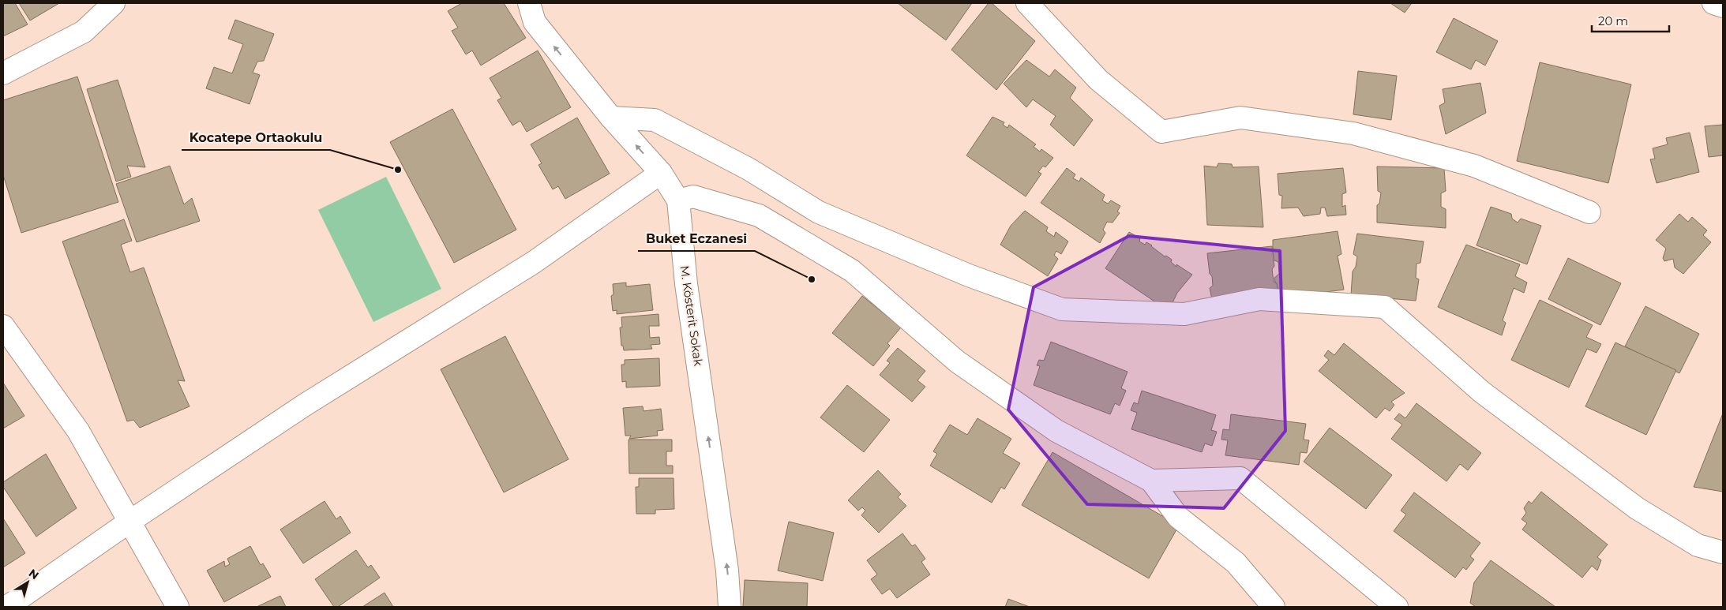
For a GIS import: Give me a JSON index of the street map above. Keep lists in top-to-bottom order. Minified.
{"streets":{"street":["M. Kösterit Sokak"]},"one_way":["M. Kösterit Sokak"],"places":["Kocatepe Ortaokulu","Buket Eczanesi"],"scale_bar":"20 m","north":"top right"}
